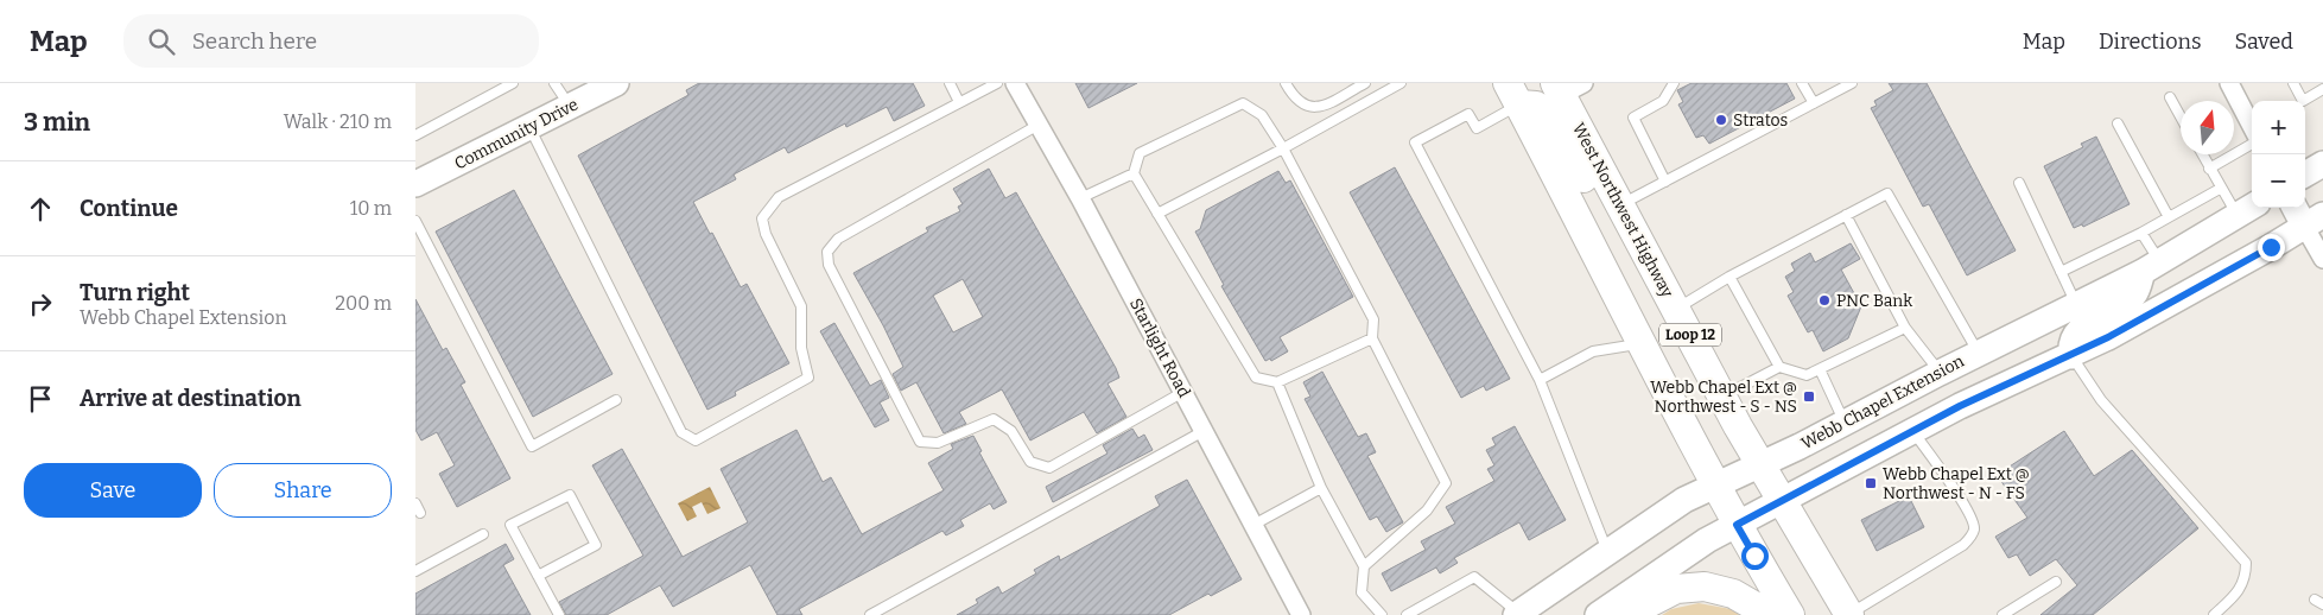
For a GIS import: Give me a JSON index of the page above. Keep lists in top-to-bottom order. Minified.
{"streets":{"main road":["Community Drive","West Northwest Highway","Loop 12","Webb Chapel Extension"],"street":["Starlight Road"]},"crossings":[["West Northwest Highway","Webb Chapel Extension"],["Loop 12","Webb Chapel Extension"]],"places":{"other":["Stratos","PNC Bank"],"transit":["Webb Chapel Ext @ Northwest - S - NS","Webb Chapel Ext @ Northwest - N - FS"]},"north":"top","page":{"header":"Map","search":"Search here","nav":["Map","Directions","Saved"],"heading":["3 min","Walk · 210 m"],"map_buttons":["+","−"],"list":[["Continue","10 m"],["Turn right","Webb Chapel Extension","200 m"],"Arrive at destination"],"buttons":["Save","Share"]}}
